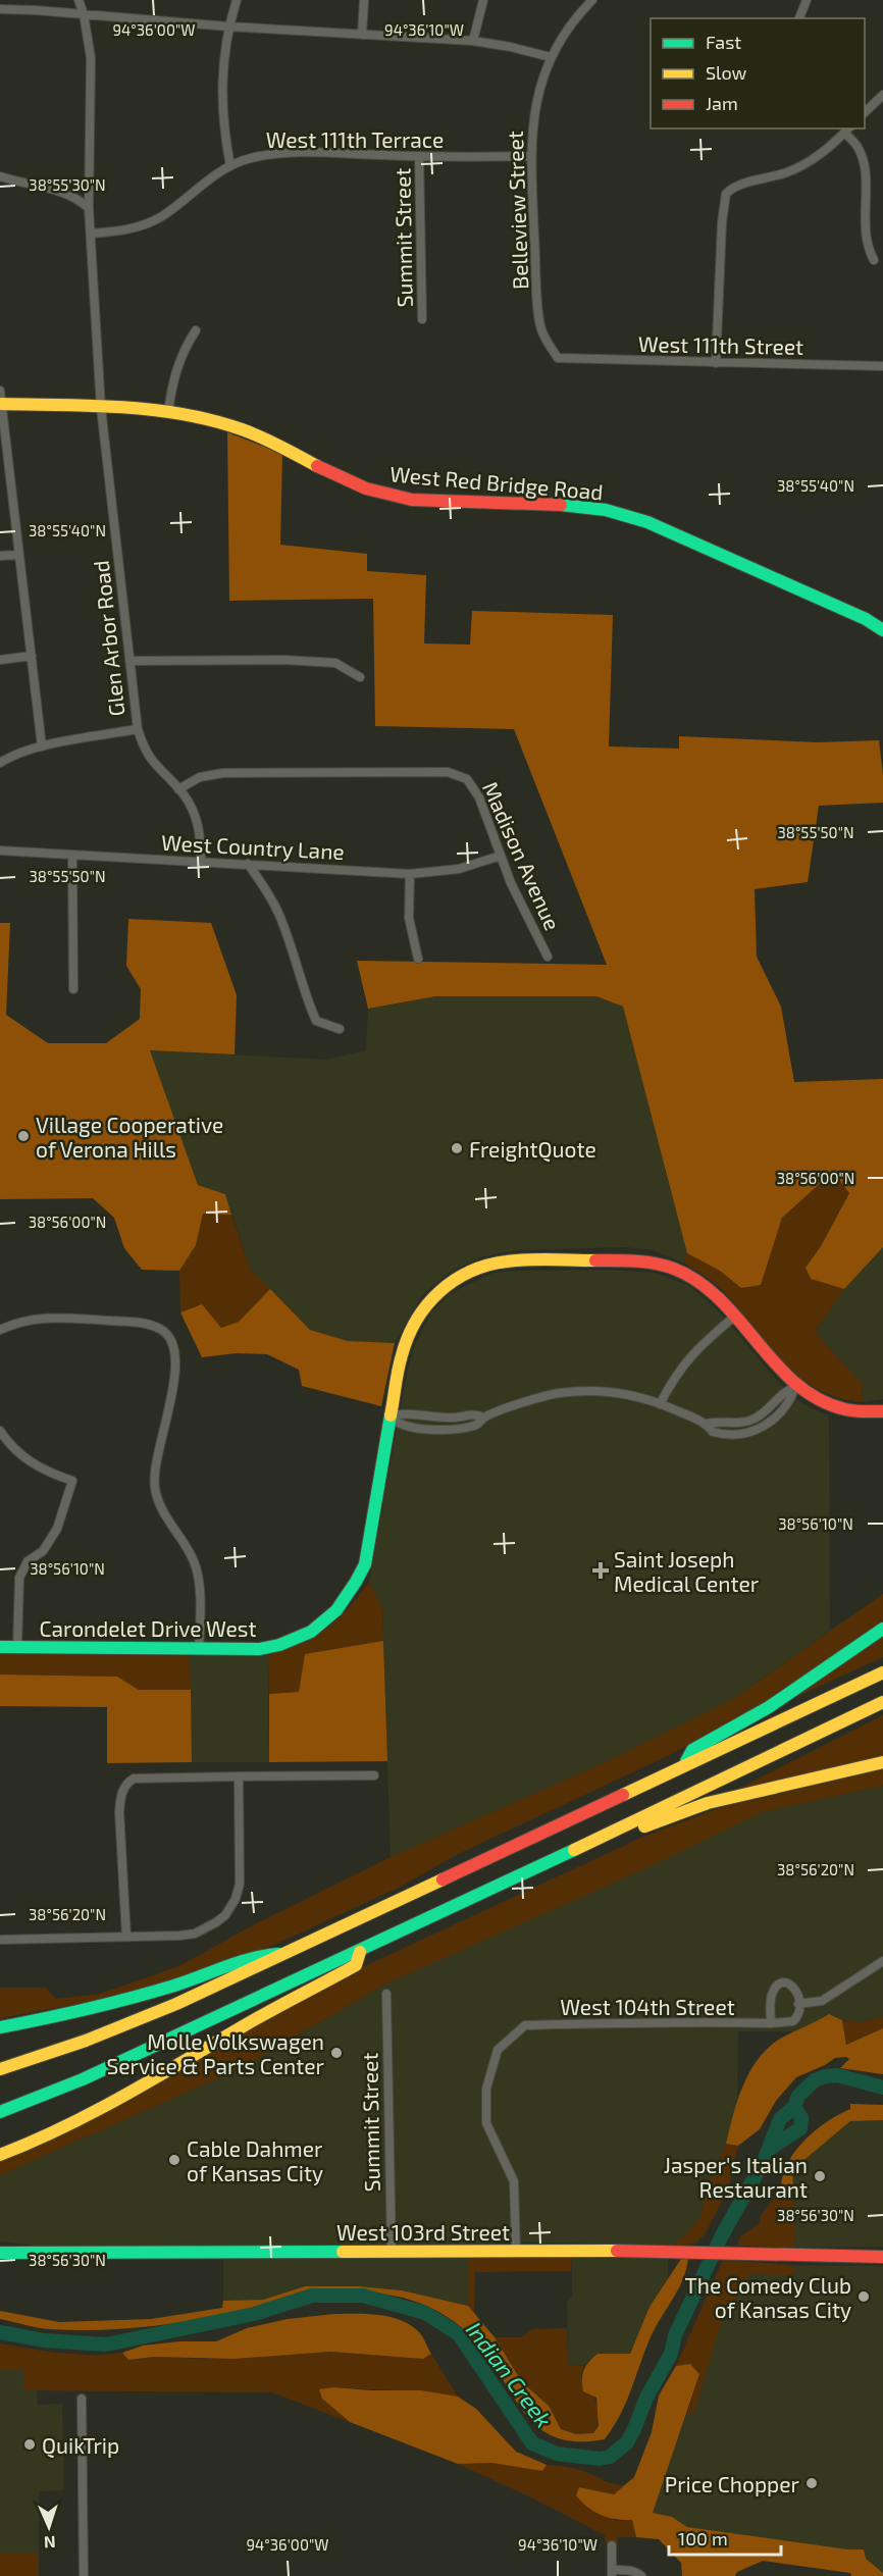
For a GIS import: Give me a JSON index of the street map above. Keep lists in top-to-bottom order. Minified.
{"streets":{"main road":["West Red Bridge Road","Carondelet Drive West","West 103rd Street"],"street":["West 111th Terrace","Belleview Street","Summit Street","West 111th Street","Glen Arbor Road","West Country Lane","Madison Avenue","West 104th Street"]},"crossings":[["West 111th Terrace","Belleview Street"],["West 111th Terrace","Summit Street"],["West 111th Terrace","Glen Arbor Road"],["Belleview Street","West 111th Street"],["Summit Street","West 103rd Street"],["West Red Bridge Road","Glen Arbor Road"],["Glen Arbor Road","West Country Lane"],["Glen Arbor Road","Madison Avenue"],["West Country Lane","Madison Avenue"],["West 104th Street","West 103rd Street"]],"water":["Indian Creek"],"places":{"other":["Village Cooperative of Verona Hills","FreightQuote","Molle Volkswagen Service & Parts Center","Cable Dahmer of Kansas City","Jasper's Italian Restaurant","The Comedy Club of Kansas City","QuikTrip","Price Chopper"],"health":["Saint Joseph Medical Center"]},"legend":["Fast","Slow","Jam"],"scale_bar":"100 m","north":"bottom","coordinates":["94°36'00\"W","94°36'10\"W","38°55'30\"N","38°55'40\"N","38°55'50\"N","38°56'00\"N","38°56'10\"N","38°56'20\"N","38°56'30\"N"]}
